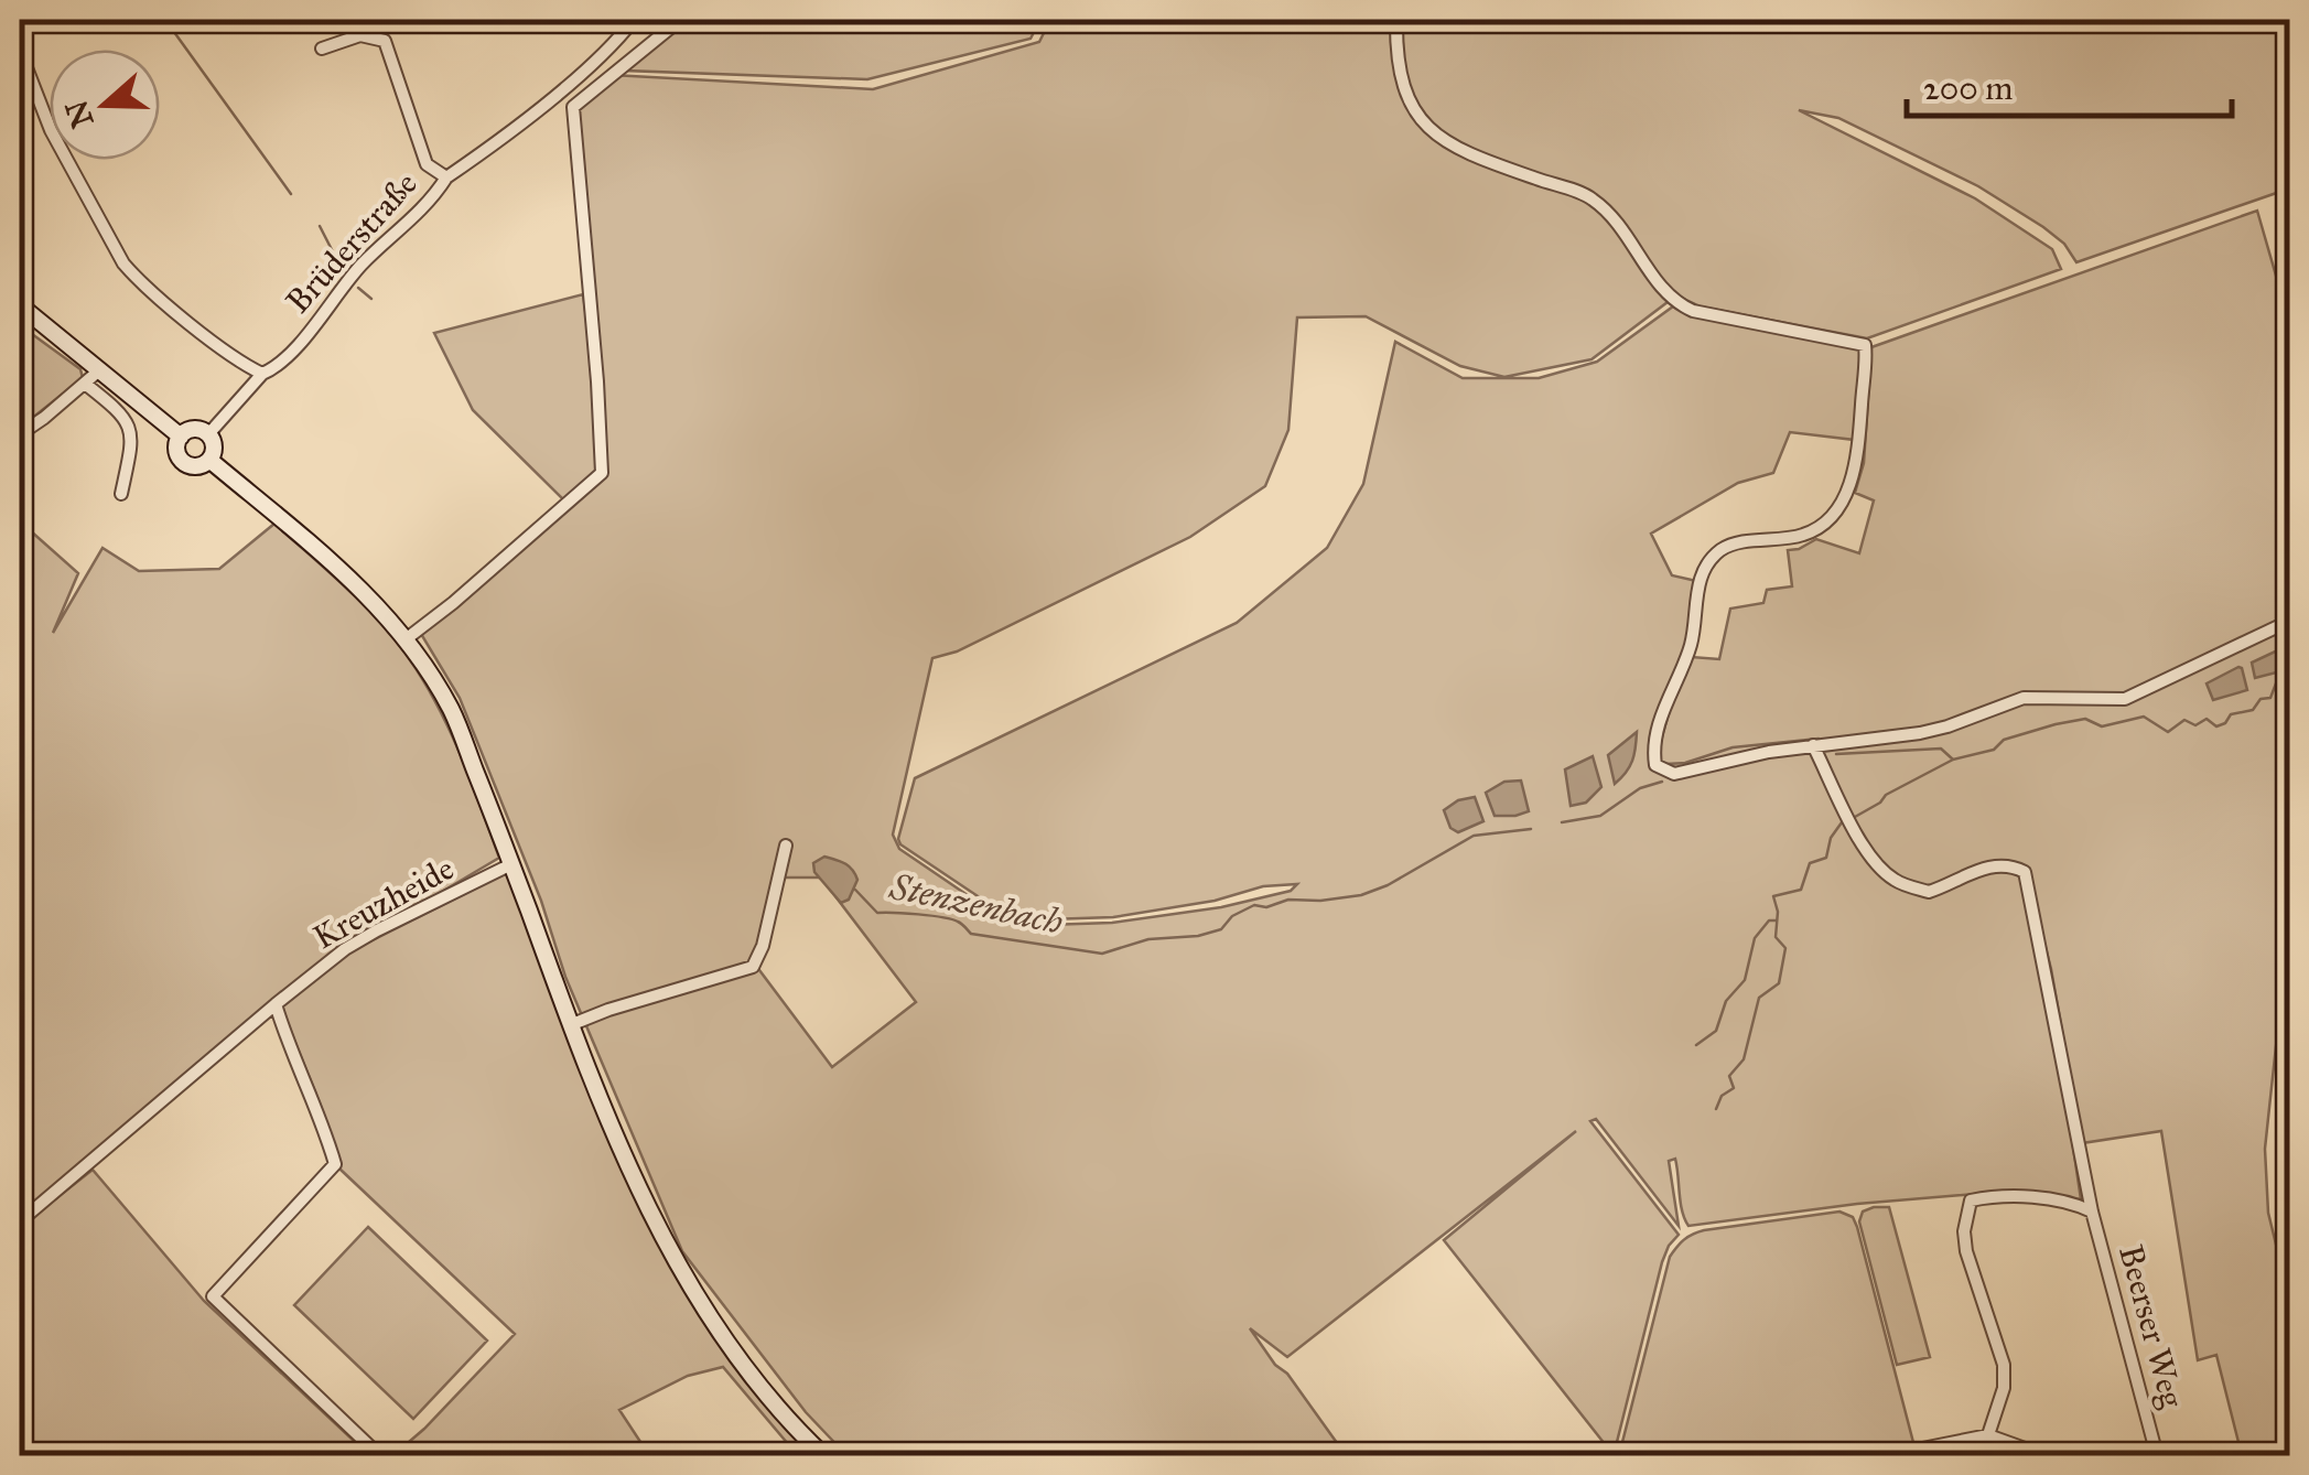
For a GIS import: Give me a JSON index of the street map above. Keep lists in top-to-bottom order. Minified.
{"streets":{"street":["Brüderstraße","Kreuzheide","Beerser Weg"]},"water":["Stenzenbach"],"scale_bar":"200 m","north":"left"}
